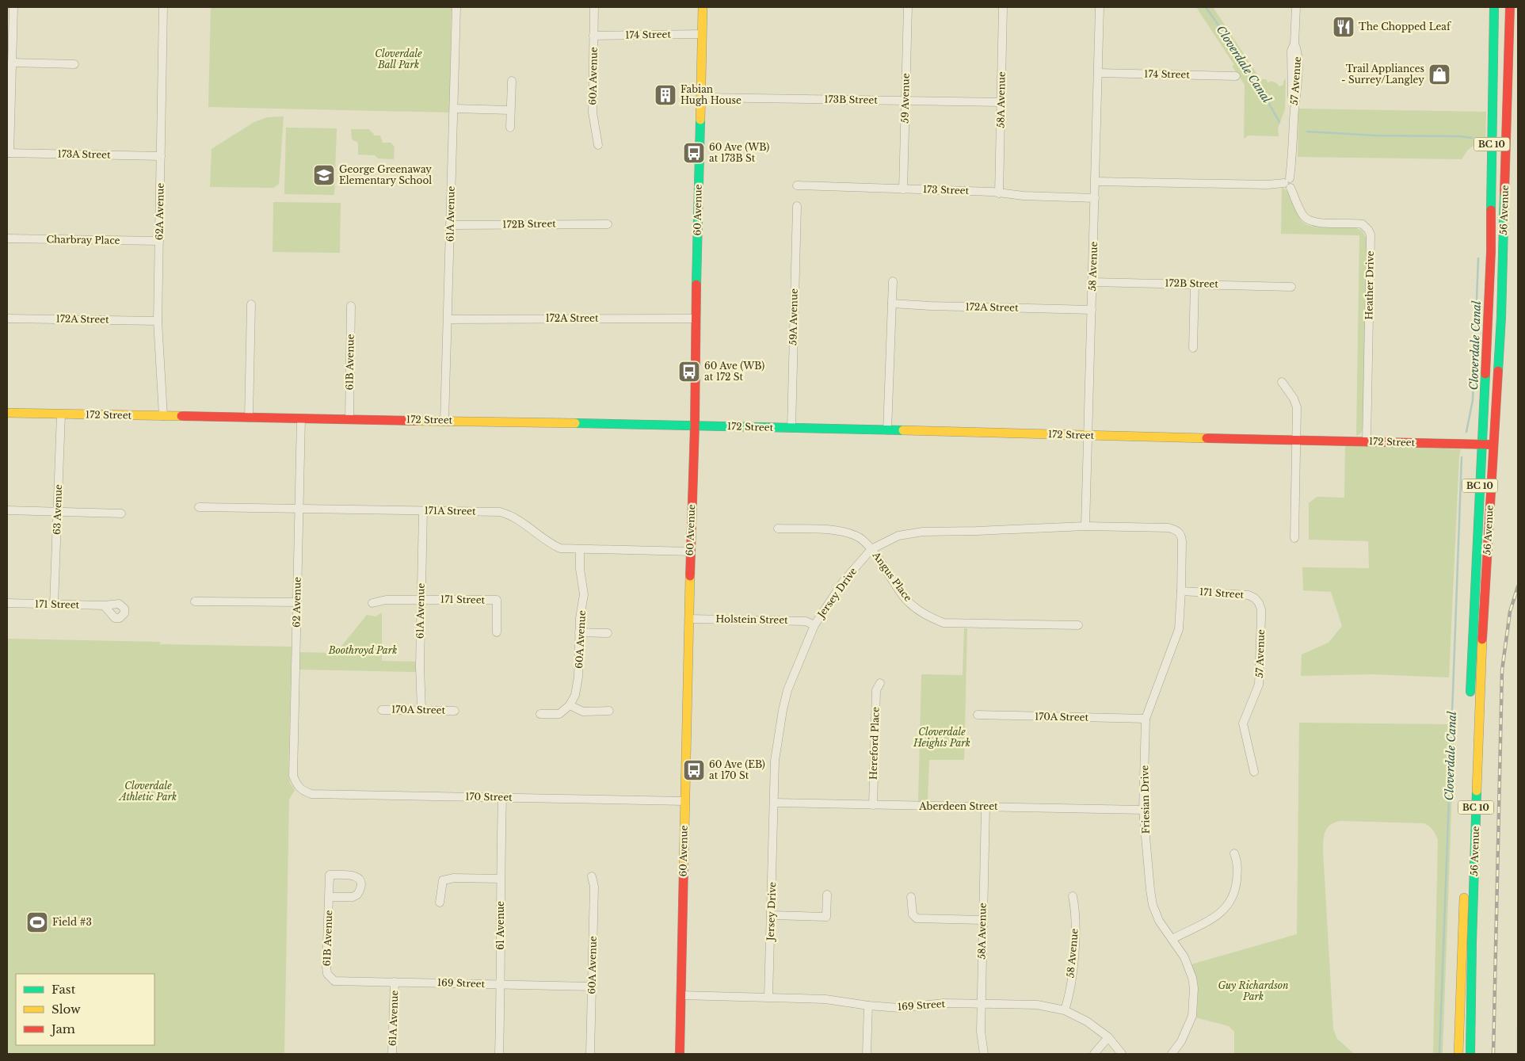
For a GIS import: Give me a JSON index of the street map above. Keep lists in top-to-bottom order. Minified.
{"streets":{"main road":["BC 10","60 Avenue","56 Avenue","172 Street"],"street":["174 Street","60A Avenue","57 Avenue","59 Avenue","173B Street","58A Avenue","173A Street","173 Street","62A Avenue","61A Avenue","172B Street","Charbray Place","58 Avenue","Heather Drive","172A Street","59A Avenue","61B Avenue","63 Avenue","171A Street","Angus Place","Jersey Drive","171 Street","62 Avenue","Holstein Street","170A Street","Hereford Place","170 Street","Friesian Drive","Aberdeen Street","61 Avenue","169 Street"]},"crossings":[["174 Street","60A Avenue"],["174 Street","60 Avenue"],["174 Street","58 Avenue"],["60A Avenue","171A Street"],["60A Avenue","169 Street"],["57 Avenue","Heather Drive"],["57 Avenue","171 Street"],["59 Avenue","173B Street"],["59 Avenue","173 Street"],["173B Street","58A Avenue"],["173B Street","60 Avenue"],["58A Avenue","173 Street"],["58A Avenue","Aberdeen Street"],["58A Avenue","169 Street"],["173A Street","62A Avenue"],["173 Street","58 Avenue"],["60 Avenue","172A Street"],["60 Avenue","172 Street"],["60 Avenue","171A Street"],["60 Avenue","Holstein Street"],["60 Avenue","170 Street"],["60 Avenue","169 Street"],["56 Avenue","172 Street"],["62A Avenue","Charbray Place"],["62A Avenue","172A Street"],["62A Avenue","172 Street"],["61A Avenue","172B Street"],["61A Avenue","172A Street"],["61A Avenue","172 Street"],["61A Avenue","171A Street"],["61A Avenue","171 Street"],["61A Avenue","170A Street"],["61A Avenue","169 Street"],["172B Street","58 Avenue"],["58 Avenue","172A Street"],["58 Avenue","172 Street"],["58 Avenue","Jersey Drive"],["58 Avenue","169 Street"],["Heather Drive","172 Street"],["59A Avenue","172 Street"],["61B Avenue","172 Street"],["61B Avenue","169 Street"],["172 Street","63 Avenue"],["172 Street","62 Avenue"],["63 Avenue","171 Street"],["171A Street","62 Avenue"],["Angus Place","Jersey Drive"],["Jersey Drive","Holstein Street"],["Jersey Drive","Friesian Drive"],["Jersey Drive","Aberdeen Street"],["Jersey Drive","169 Street"],["171 Street","Friesian Drive"],["62 Avenue","170 Street"],["170A Street","Friesian Drive"],["Hereford Place","Aberdeen Street"],["170 Street","61 Avenue"],["Friesian Drive","Aberdeen Street"],["61 Avenue","169 Street"]],"water":["Cloverdale Canal"],"parks":["Cloverdale Ball Park","Boothroyd Park","Cloverdale Heights Park","Cloverdale Athletic Park","Guy Richardson Park"],"places":{"restaurant":["The Chopped Leaf"],"shop":["Trail Appliances - Surrey/Langley"],"building":["Fabian Hugh House"],"bus stop":["60 Ave (WB) at 173B St","60 Ave (WB) at 172 St","60 Ave (EB) at 170 St"],"school or university":["George Greenaway Elementary School"],"sports":["Field #3"]},"legend":["Fast","Slow","Jam"]}
